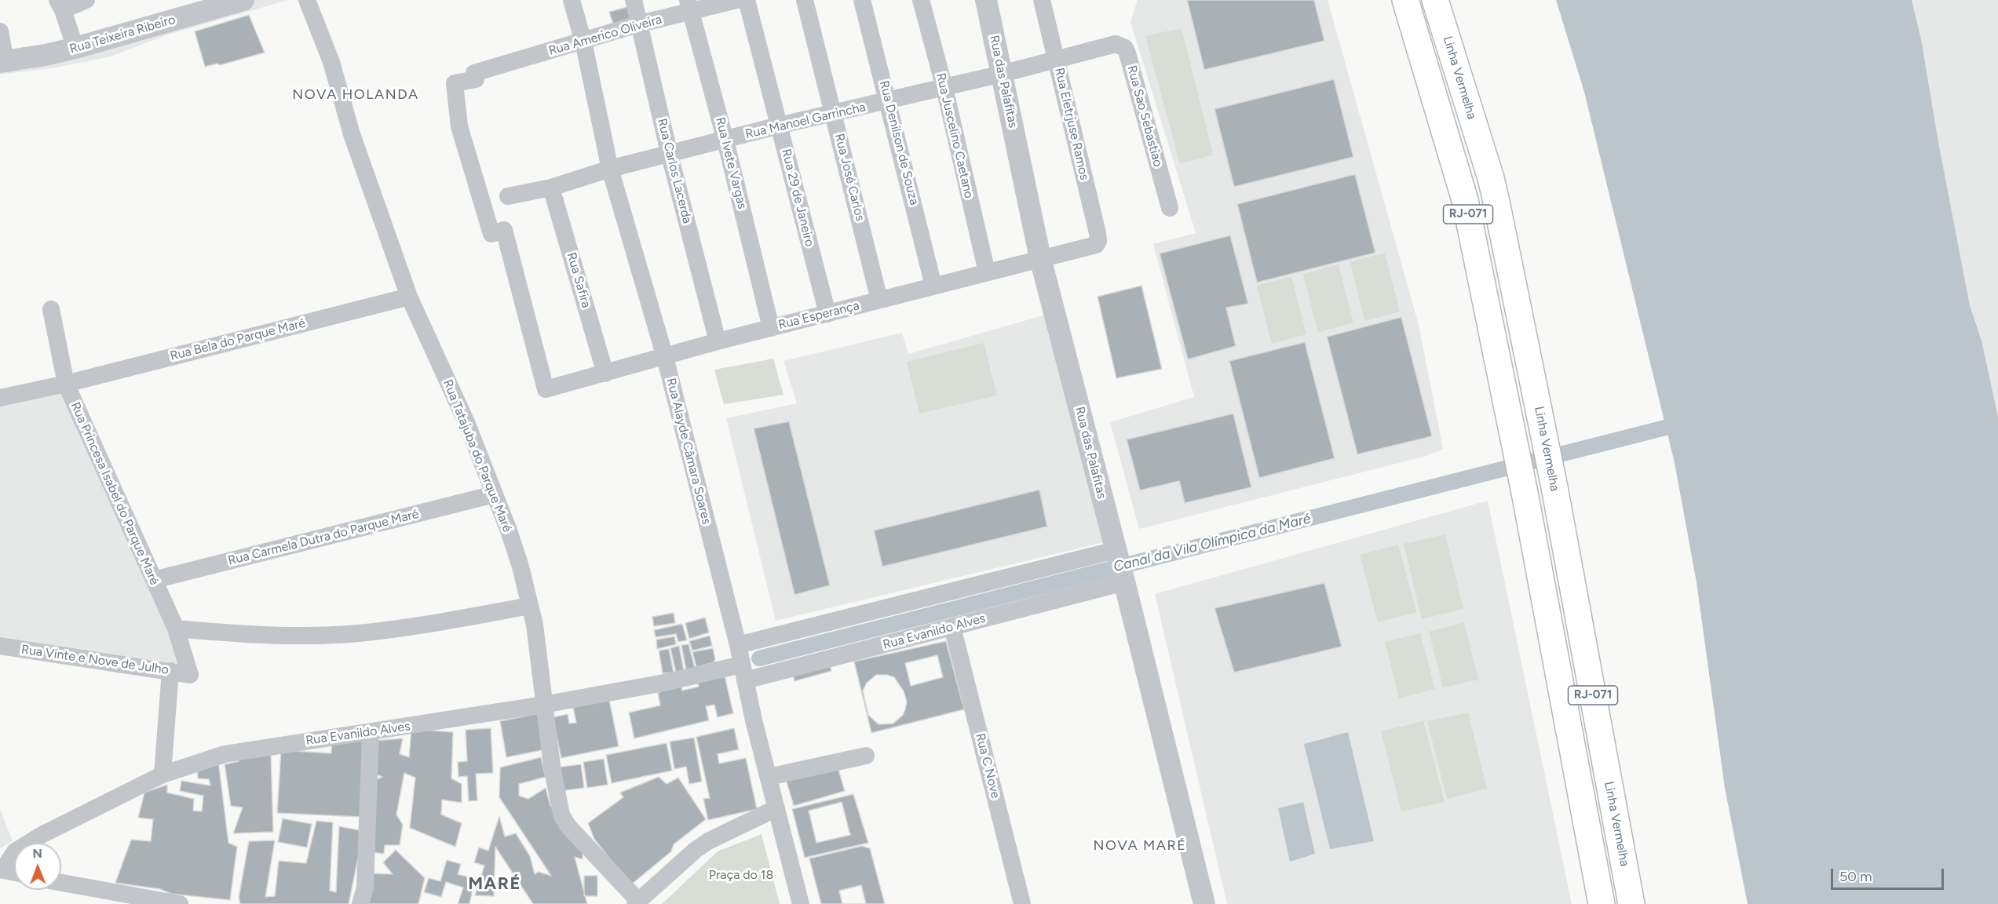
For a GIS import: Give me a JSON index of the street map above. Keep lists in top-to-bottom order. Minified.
{"streets":{"highway":["Linha Vermelha","RJ-071"],"street":["Rua Teixeira Ribeiro","Rua Americo Oliveira","Rua das Palafitas","Rua Sao Sebastiao","Rua Manoel Garrincha","Rua Eletrjuse Ramos","Rua Juscelino Caetano","Rua Denilson de Souza","Rua Ivete Vargas","Rua Carlos Lacerda","Rua José Carlos","Rua 29 de Janeiro","Rua Safira","Rua Esperança","Rua Bela do Parque Maré","Rua Alayde Câmara Soares","Rua Tatajuba do Parque Maré","Rua Princesa Isabel do Parque Maré","Rua Carmela Dutra do Parque Maré","Rua Evanildo Alves","Rua Vinte e Nove de Julho","Rua C Nove"]},"crossings":[["Rua Americo Oliveira","Rua Ivete Vargas"],["Rua Americo Oliveira","Rua Carlos Lacerda"],["Rua Americo Oliveira","Rua Esperança"],["Rua Americo Oliveira","Rua Alayde Câmara Soares"],["Rua das Palafitas","Rua Manoel Garrincha"],["Rua das Palafitas","Rua Esperança"],["Rua das Palafitas","Rua Evanildo Alves"],["Rua Sao Sebastiao","Rua Manoel Garrincha"],["Rua Manoel Garrincha","Rua Eletrjuse Ramos"],["Rua Manoel Garrincha","Rua Juscelino Caetano"],["Rua Manoel Garrincha","Rua Denilson de Souza"],["Rua Manoel Garrincha","Rua Ivete Vargas"],["Rua Manoel Garrincha","Rua Carlos Lacerda"],["Rua Manoel Garrincha","Rua José Carlos"],["Rua Manoel Garrincha","Rua 29 de Janeiro"],["Rua Manoel Garrincha","Rua Safira"],["Rua Manoel Garrincha","Rua Alayde Câmara Soares"],["Rua Eletrjuse Ramos","Rua Esperança"],["Rua Juscelino Caetano","Rua Esperança"],["Rua Denilson de Souza","Rua Esperança"],["Rua Ivete Vargas","Rua Esperança"],["Rua Carlos Lacerda","Rua Esperança"],["Rua José Carlos","Rua Esperança"],["Rua 29 de Janeiro","Rua Esperança"],["Rua Safira","Rua Esperança"],["Rua Esperança","Rua Alayde Câmara Soares"],["Rua Bela do Parque Maré","Rua Tatajuba do Parque Maré"],["Rua Bela do Parque Maré","Rua Princesa Isabel do Parque Maré"],["Rua Alayde Câmara Soares","Rua Evanildo Alves"],["Rua Tatajuba do Parque Maré","Rua Carmela Dutra do Parque Maré"],["Rua Tatajuba do Parque Maré","Rua Evanildo Alves"],["Rua Princesa Isabel do Parque Maré","Rua Carmela Dutra do Parque Maré"],["Rua Princesa Isabel do Parque Maré","Rua Vinte e Nove de Julho"],["Rua Evanildo Alves","Rua C Nove"]],"districts":["NOVA HOLANDA","NOVA MARÉ","MARÉ"],"water":["Canal da Vila Olímpica da Maré"],"parks":["Praça do 18"],"scale_bar":"50 m","north":"top"}
